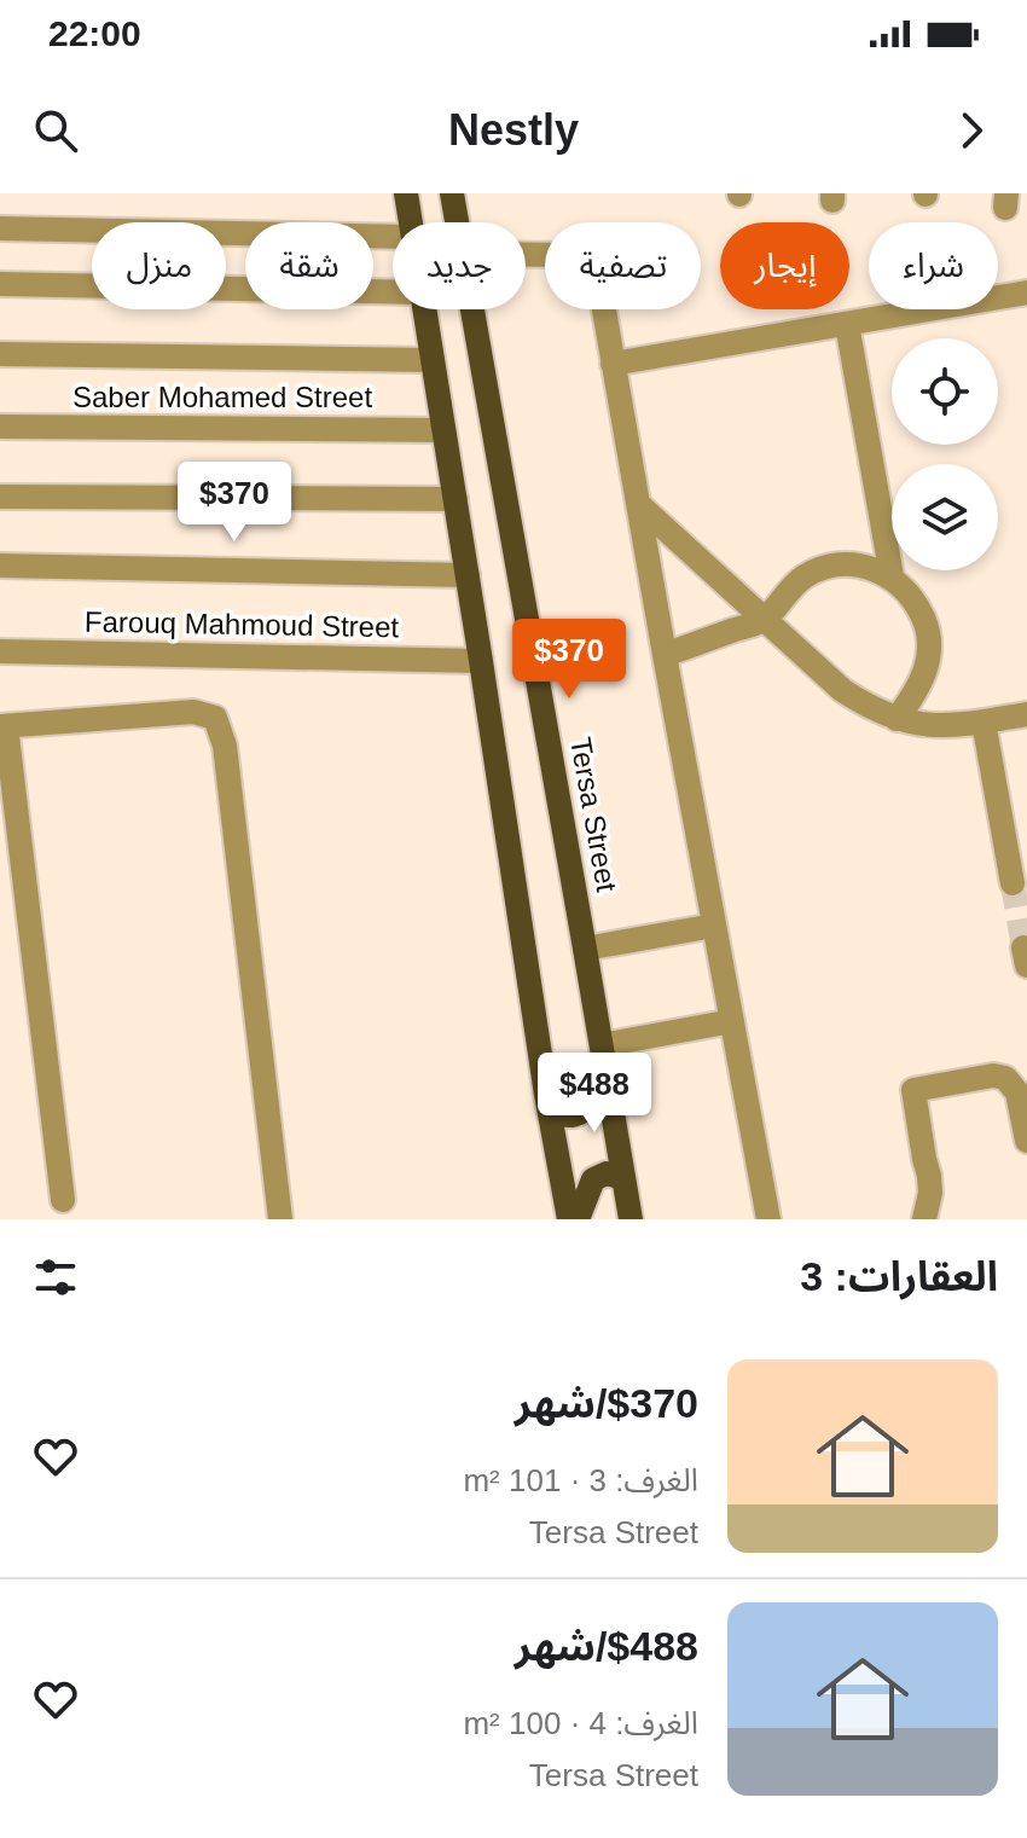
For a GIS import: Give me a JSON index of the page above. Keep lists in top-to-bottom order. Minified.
{"streets":{"main road":["Tersa Street"],"street":["Saber Mohamed Street","Farouq Mahmoud Street"]},"page":{"status":"22:00","header":"Nestly","chip":["شراء","إيجار","تصفية","جديد","شقة","منزل"],"price":["$370","$370","$488"],"heading":"العقارات: 3","list":[{"name":"$370/شهر","note":"الغرف: 3 · 101 m² · Tersa Street"},{"name":"$488/شهر","note":"الغرف: 4 · 100 m² · Tersa Street"}]}}
